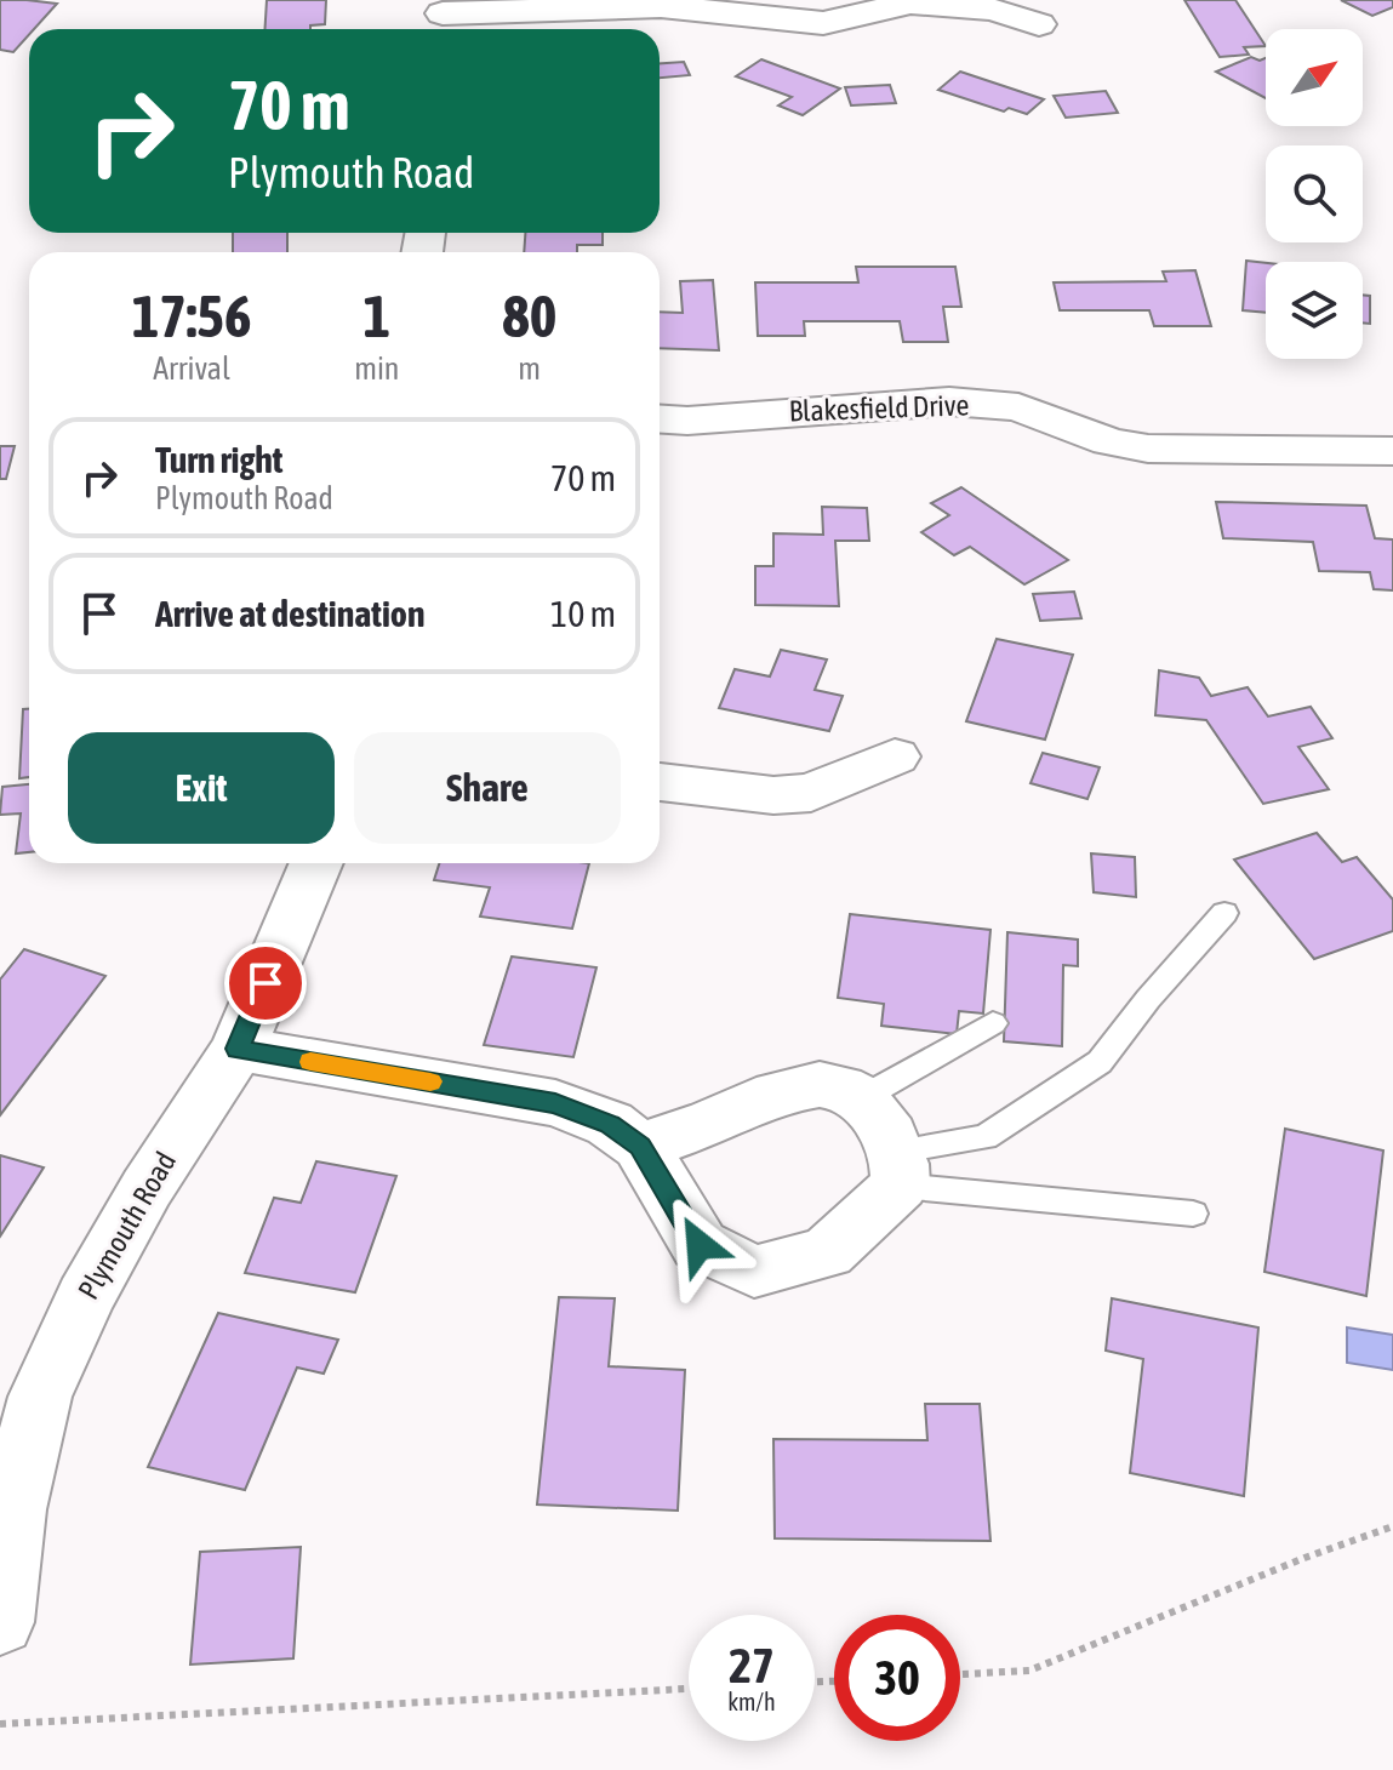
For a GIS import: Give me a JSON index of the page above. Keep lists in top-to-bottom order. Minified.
{"streets":{"street":["Blakesfield Drive","Plymouth Road"]},"north":"top right","page":{"turn":["70 m","Plymouth Road"],"eta":["17:56","Arrival","1","min","80","m"],"list":[{"name":"Turn right","note":"Plymouth Road","value":"70 m"},{"name":"Arrive at destination","value":"10 m"}],"buttons":["Exit","Share"],"speed":"27 km/h","limit":"30"}}
